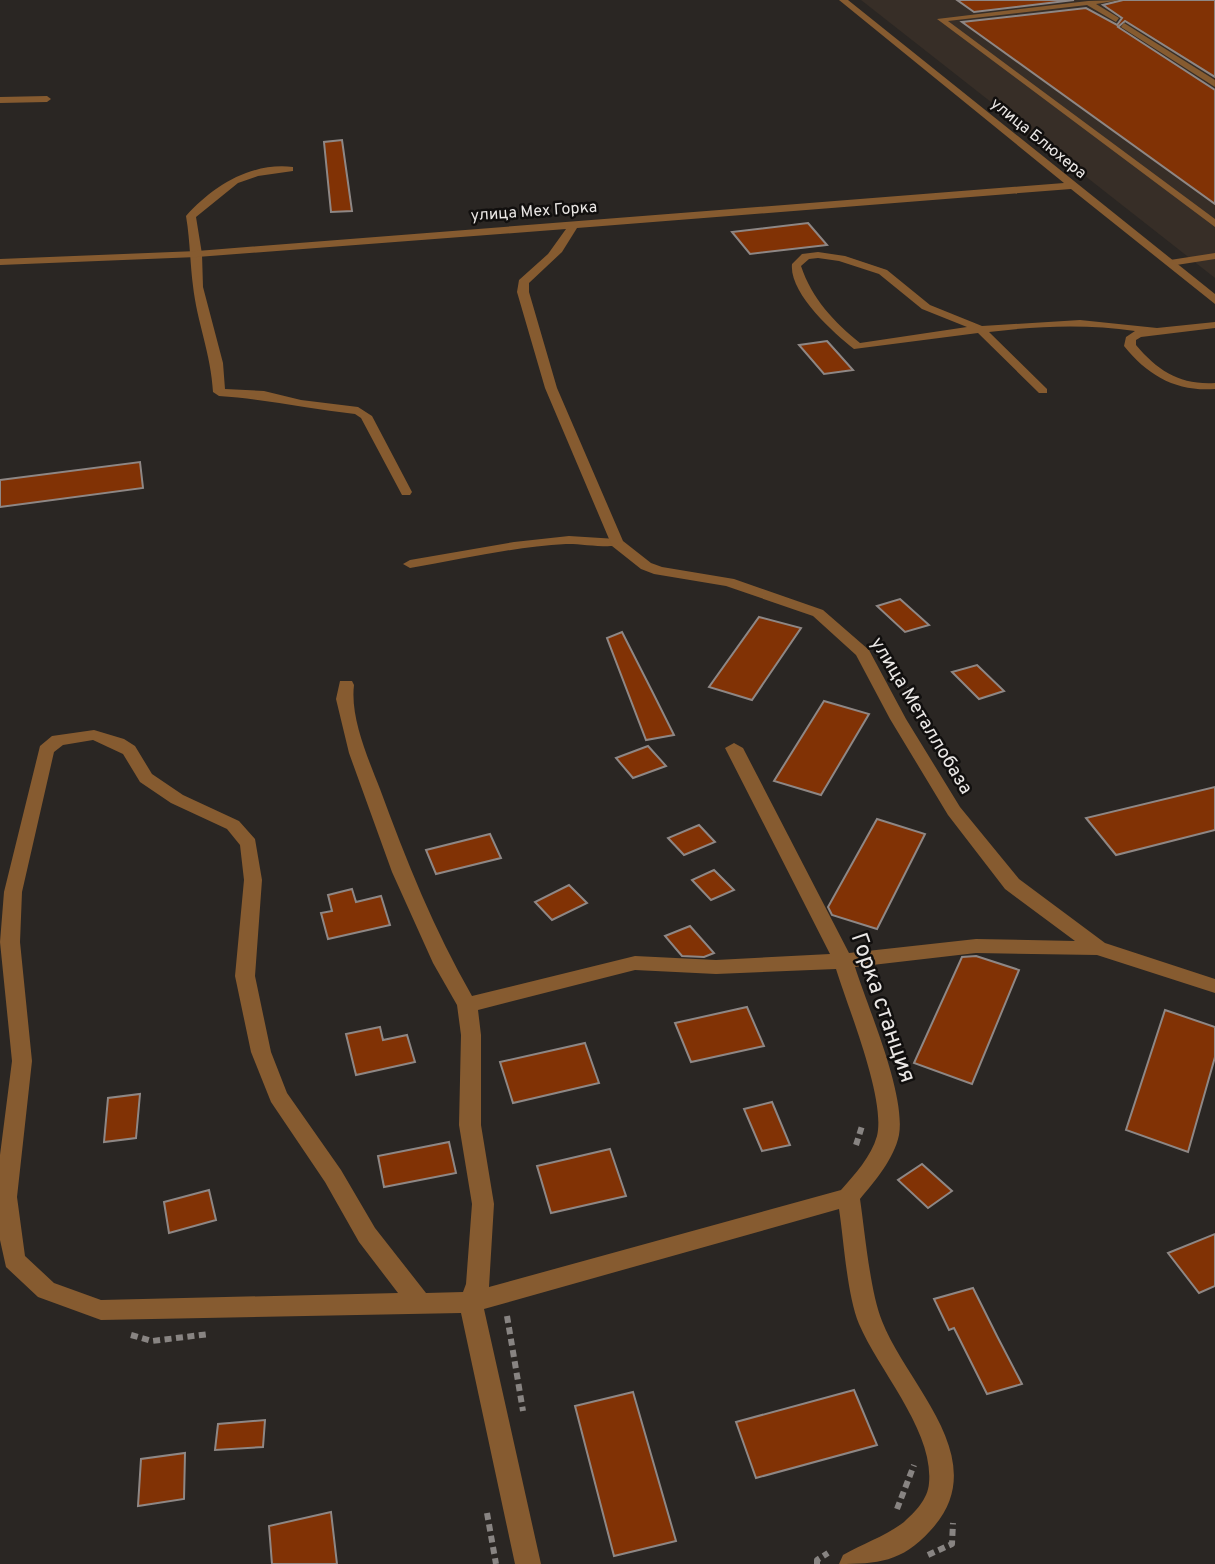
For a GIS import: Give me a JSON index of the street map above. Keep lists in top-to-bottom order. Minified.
{"streets":{"street":["улица Блюхера","улица Мех Горка","улица Металлобаза","Горка станция"]},"crossings":[["улица Блюхера","улица Мех Горка"],["улица Мех Горка","улица Металлобаза"]]}
